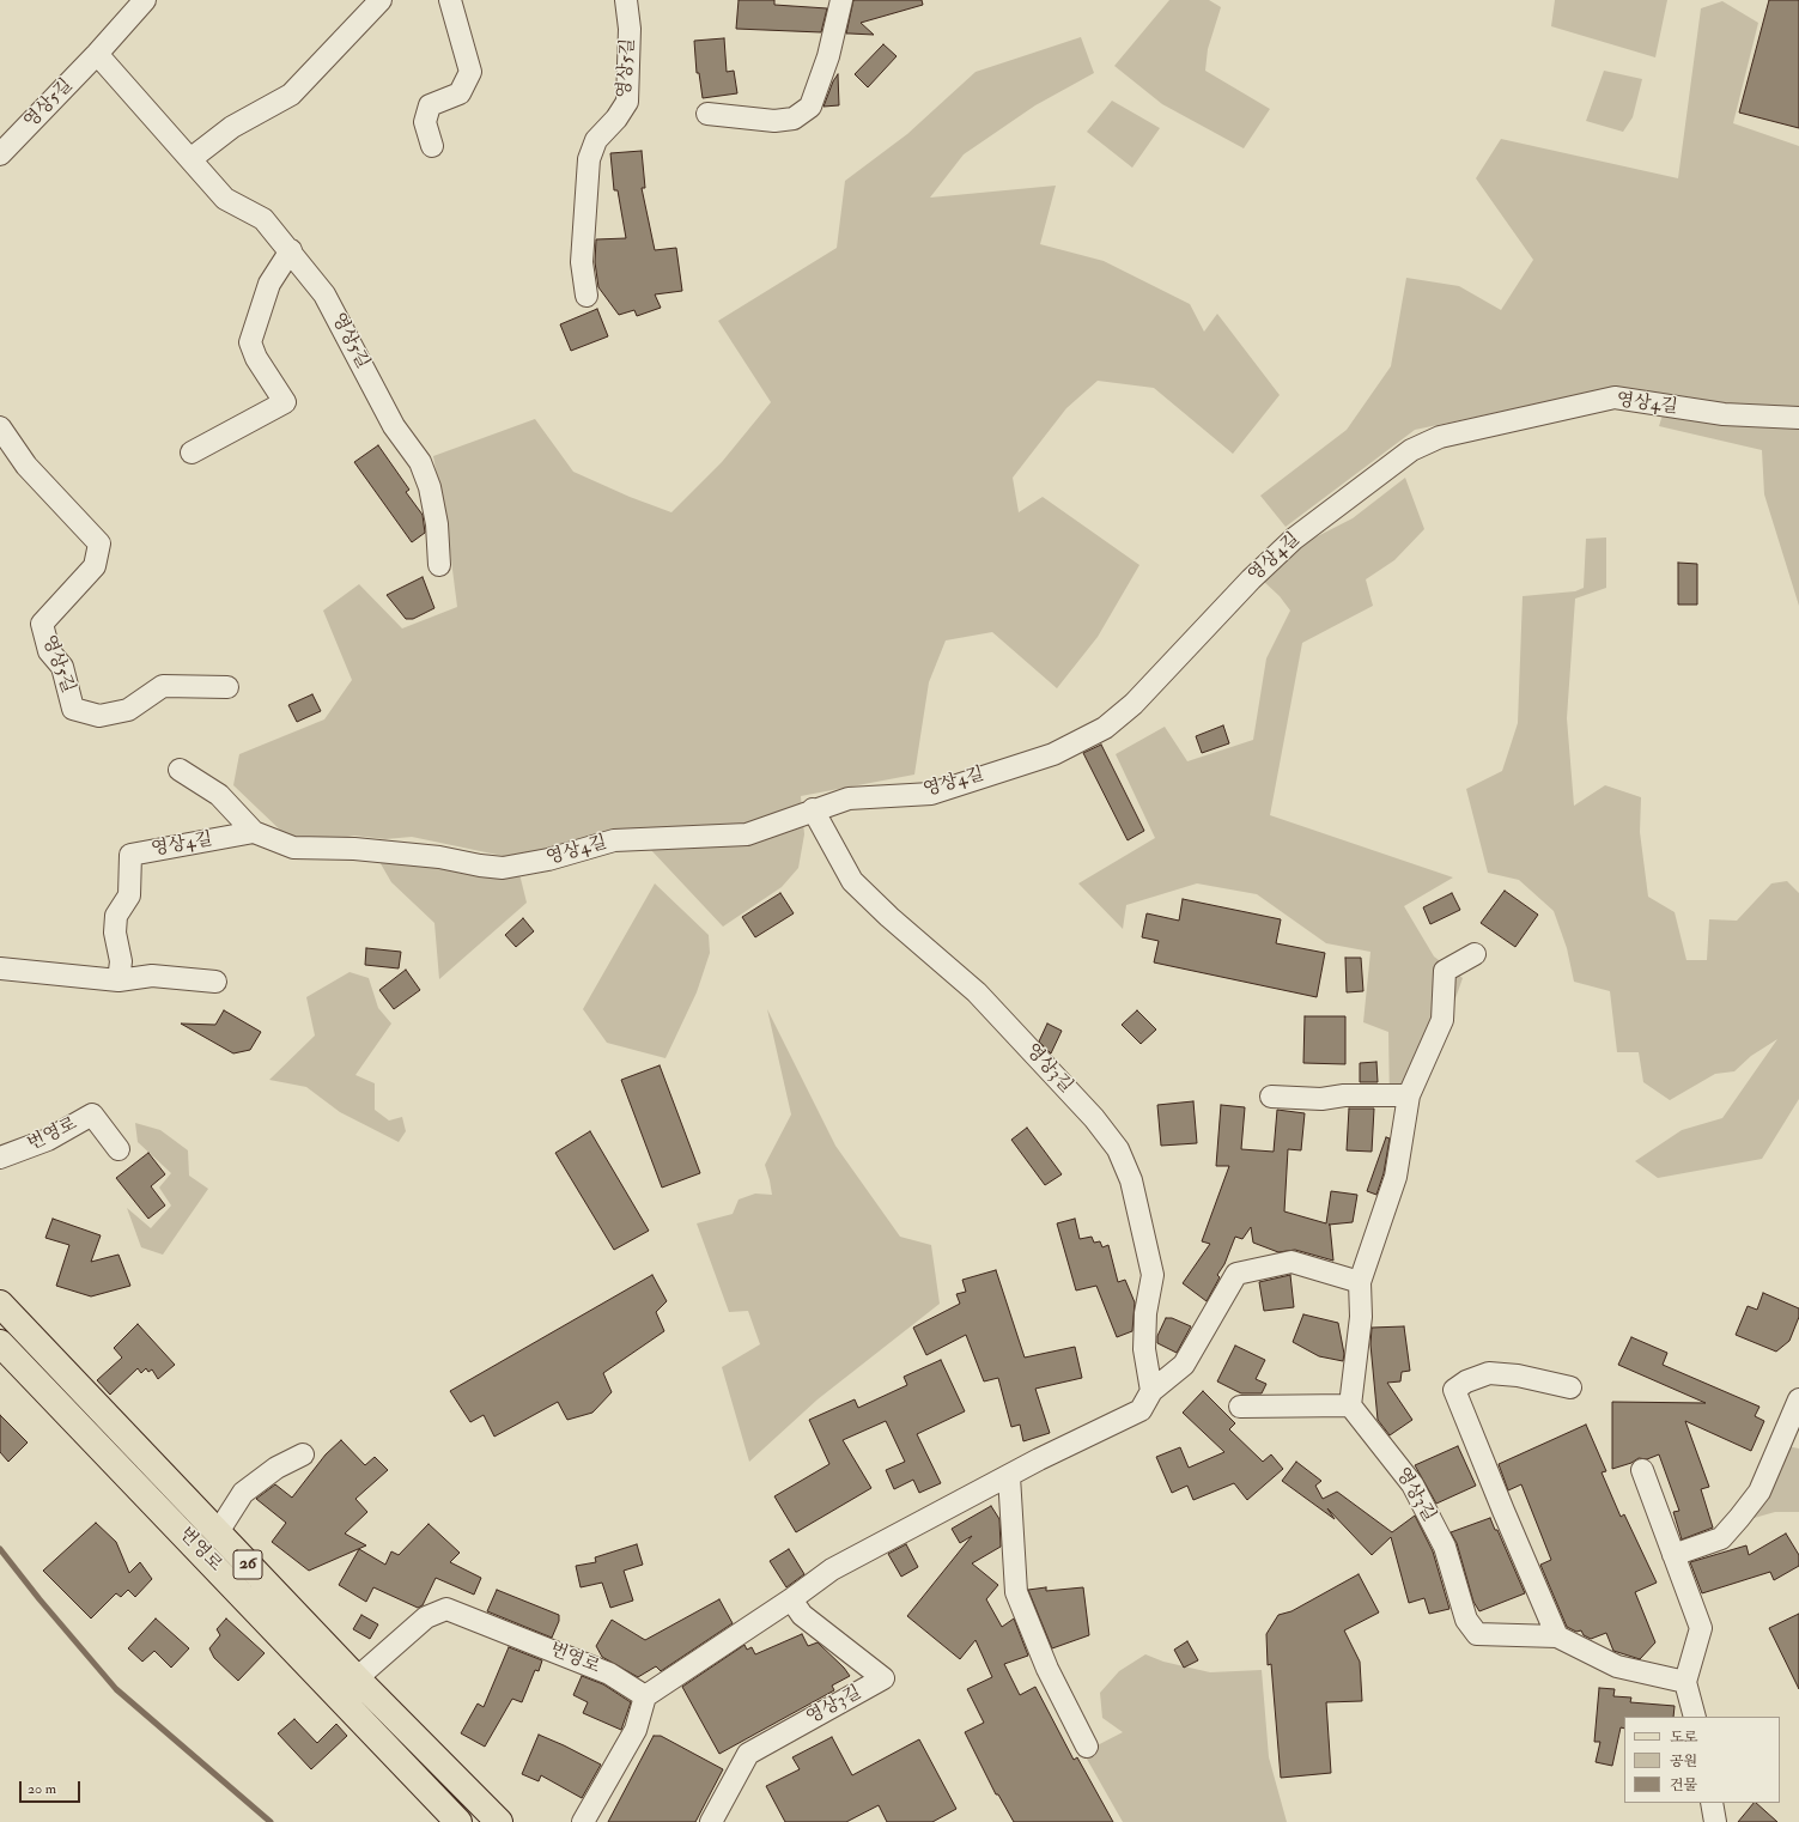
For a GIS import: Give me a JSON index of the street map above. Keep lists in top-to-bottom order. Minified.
{"streets":{"main road":["번영로","26"],"street":["영상5길","영상4길","영상3길"]},"crossings":[["영상4길","영상3길"]],"legend":["도로","공원","건물"],"scale_bar":"20 m"}
